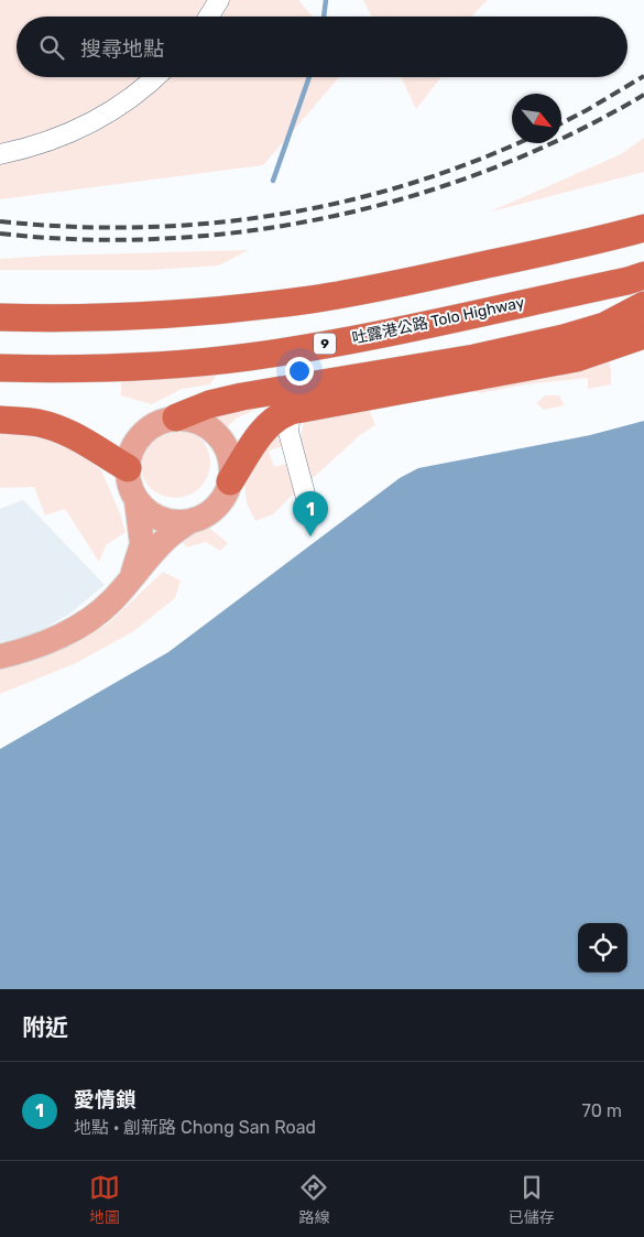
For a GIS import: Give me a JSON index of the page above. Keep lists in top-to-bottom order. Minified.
{"streets":{"highway":["吐露港公路 Tolo Highway","9"]},"north":"bottom right","page":{"search":"搜尋地點","pins":"1","heading":"附近","list":[{"mark":"1","name":"愛情鎖","note":"地點 · 創新路 Chong San Road","value":"70 m"}],"nav":["地圖","路線","已儲存"]}}
